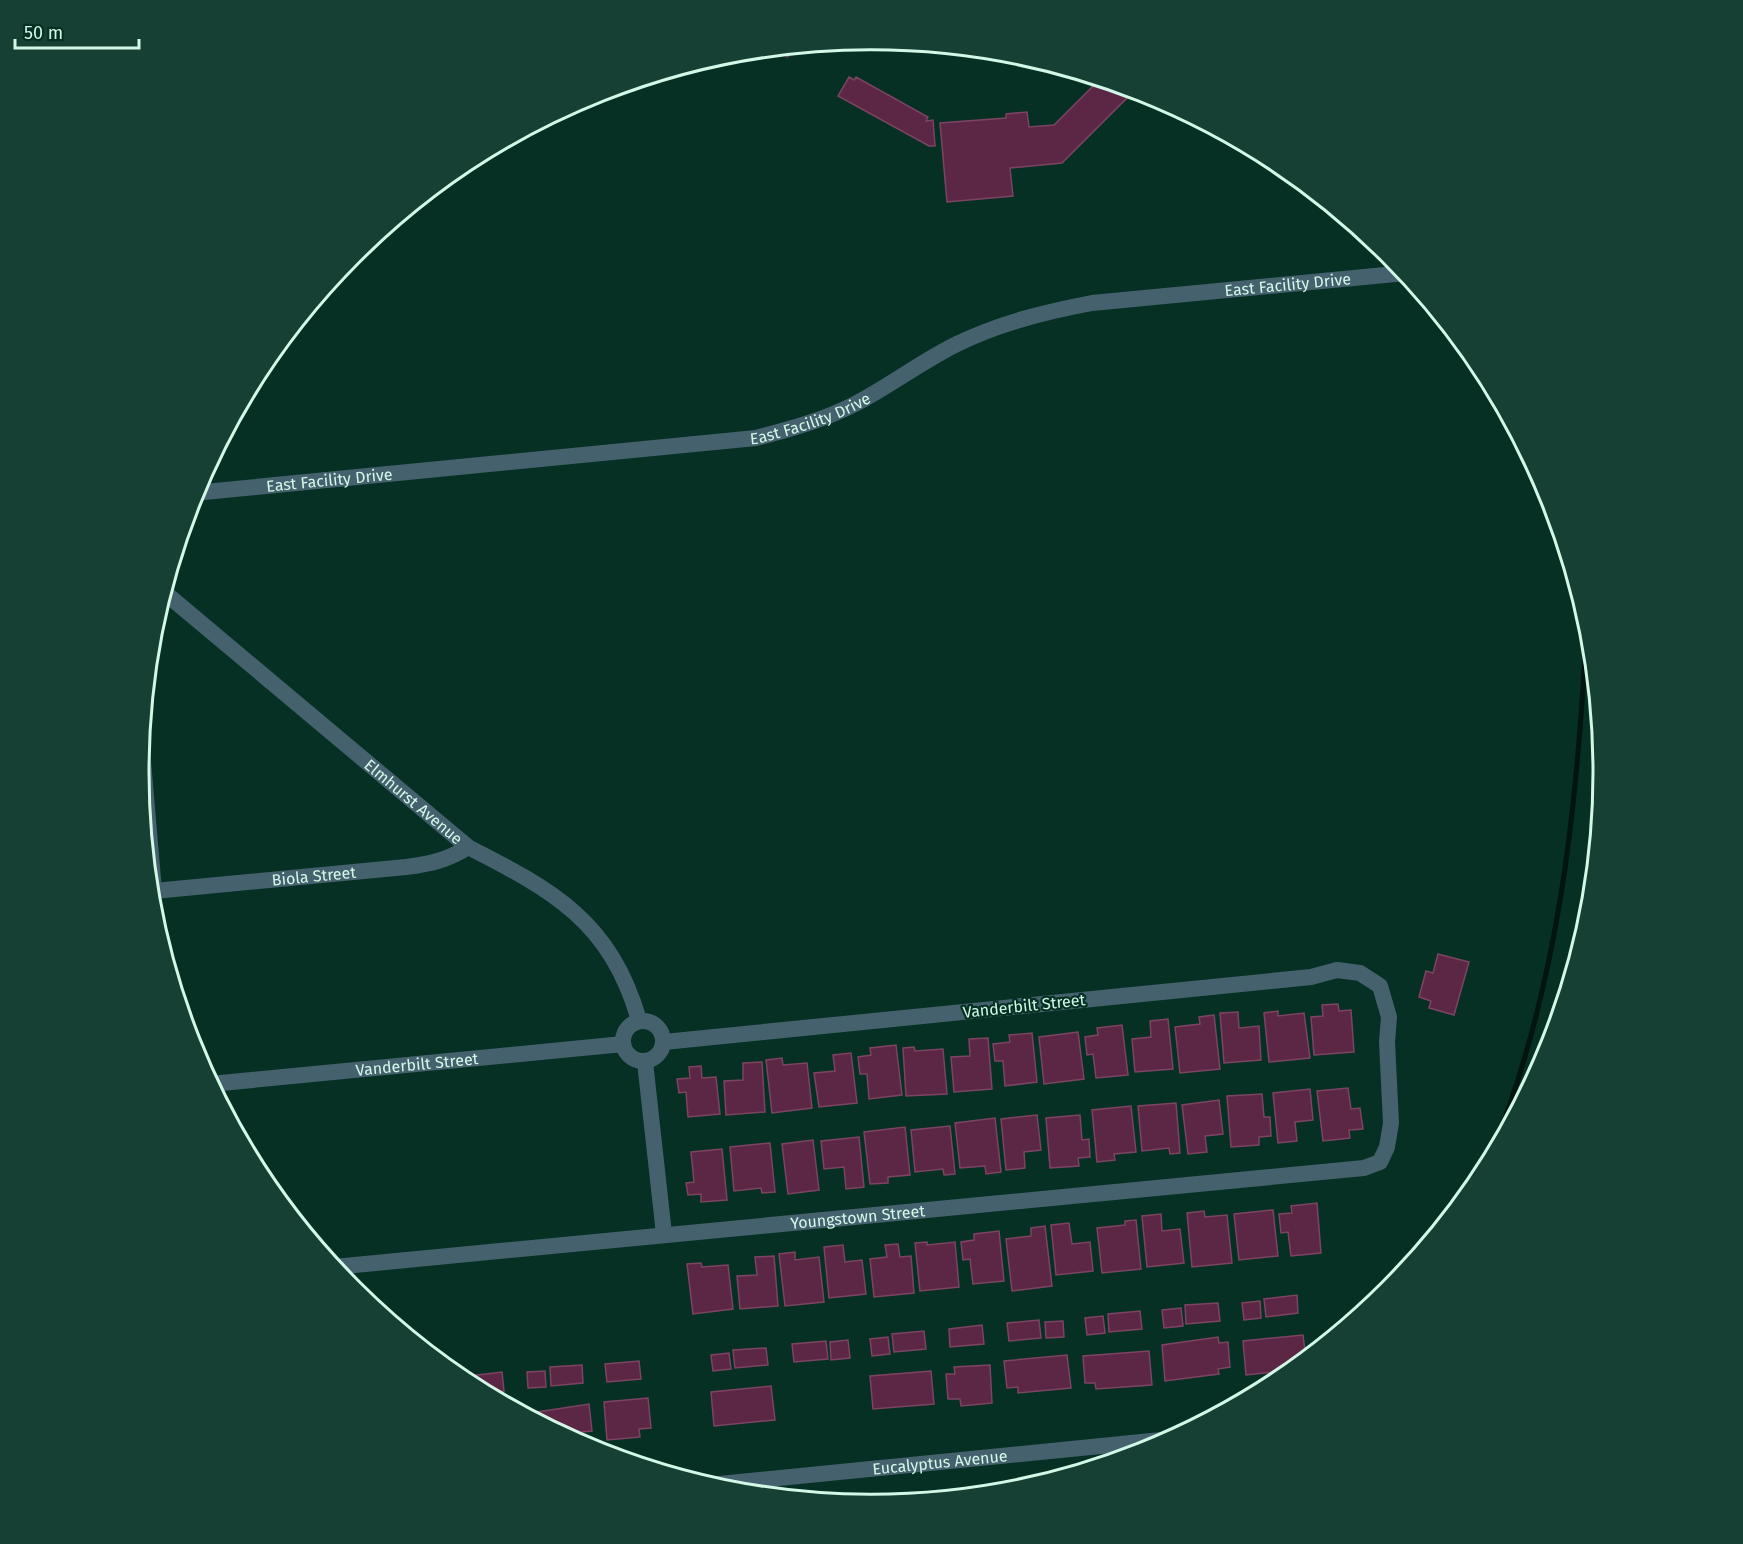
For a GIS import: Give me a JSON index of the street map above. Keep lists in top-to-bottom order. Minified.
{"streets":{"street":["East Facility Drive","Elmhurst Avenue","Biola Street","Vanderbilt Street","Youngstown Street","Eucalyptus Avenue"]},"crossings":[["Elmhurst Avenue","Biola Street"],["Elmhurst Avenue","Vanderbilt Street"],["Vanderbilt Street","Youngstown Street"]],"scale_bar":"50 m"}
